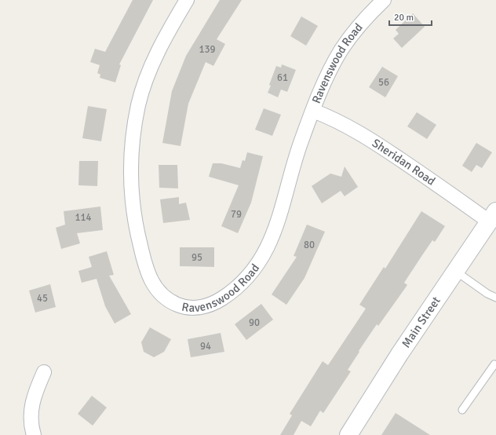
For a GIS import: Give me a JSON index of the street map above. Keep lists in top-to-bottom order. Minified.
{"streets":{"main road":["Main Street"],"street":["Ravenswood Road","Sheridan Road"]},"crossings":[["Ravenswood Road","Sheridan Road"],["Sheridan Road","Main Street"]],"house_numbers":["139","61","56","79","114","80","95","45","90","94"],"scale_bar":"20 m"}
